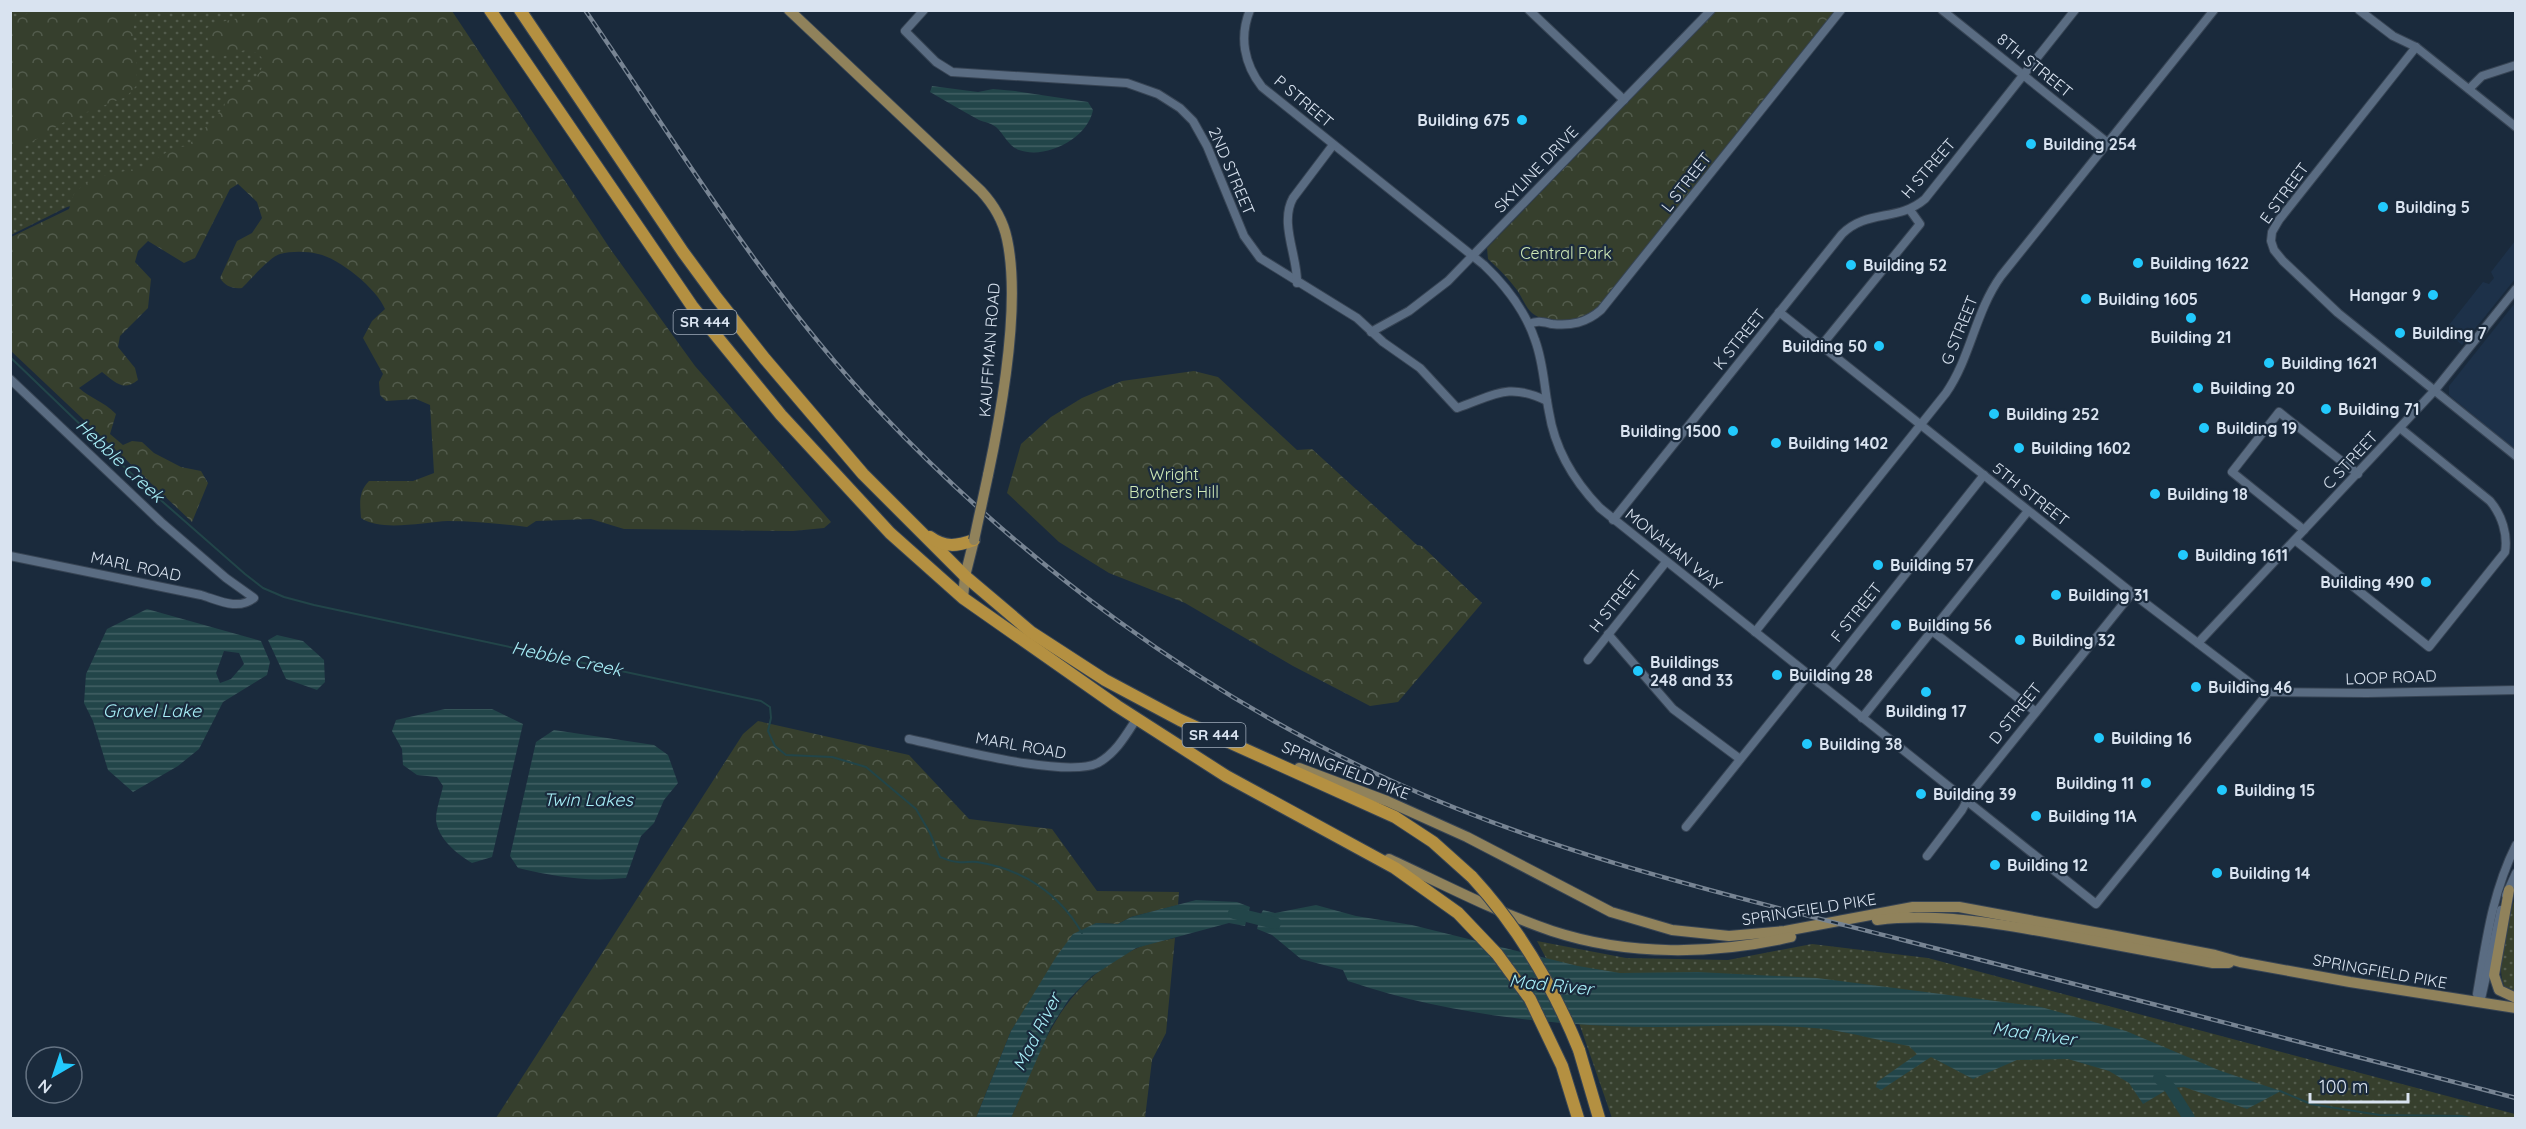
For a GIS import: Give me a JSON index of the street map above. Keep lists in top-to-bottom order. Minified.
{"streets":{"highway":["SR 444"],"main road":["KAUFFMAN ROAD","SPRINGFIELD PIKE"],"street":["8TH STREET","P STREET","H STREET","SKYLINE DRIVE","2ND STREET","L STREET","E STREET","G STREET","K STREET","C STREET","5TH STREET","MONAHAN WAY","MARL ROAD","F STREET","LOOP ROAD","D STREET"]},"crossings":[["8TH STREET","H STREET"],["8TH STREET","G STREET"],["P STREET","MONAHAN WAY"],["H STREET","K STREET"],["H STREET","5TH STREET"],["H STREET","MONAHAN WAY"],["SKYLINE DRIVE","2ND STREET"],["SKYLINE DRIVE","MONAHAN WAY"],["2ND STREET","MONAHAN WAY"],["L STREET","MONAHAN WAY"],["E STREET","C STREET"],["SR 444","KAUFFMAN ROAD"],["SR 444","MARL ROAD"],["SR 444","SPRINGFIELD PIKE"],["G STREET","5TH STREET"],["G STREET","MONAHAN WAY"],["K STREET","5TH STREET"],["K STREET","MONAHAN WAY"],["C STREET","5TH STREET"],["5TH STREET","MONAHAN WAY"],["5TH STREET","F STREET"],["5TH STREET","LOOP ROAD"],["5TH STREET","D STREET"],["MONAHAN WAY","F STREET"],["MONAHAN WAY","LOOP ROAD"],["MONAHAN WAY","D STREET"]],"water":["Hebble Creek","Gravel Lake","Twin Lakes","Mad River"],"parks":["Central Park","Wright Brothers Hill"],"places":["Building 675","Building 254","Building 5","Building 1622","Building 52","Hangar 9","Building 1605","Building 21","Building 7","Building 50","Building 1621","Building 20","Building 71","Building 252","Building 19","Building 1500","Building 1402","Building 1602","Building 18","Building 1611","Building 57","Building 490","Building 31","Building 56","Building 32","Buildings 248 and 33","Building 28","Building 46","Building 17","Building 16","Building 38","Building 11","Building 15","Building 39","Building 11A","Building 12","Building 14"],"scale_bar":"100 m","north":"bottom left"}
